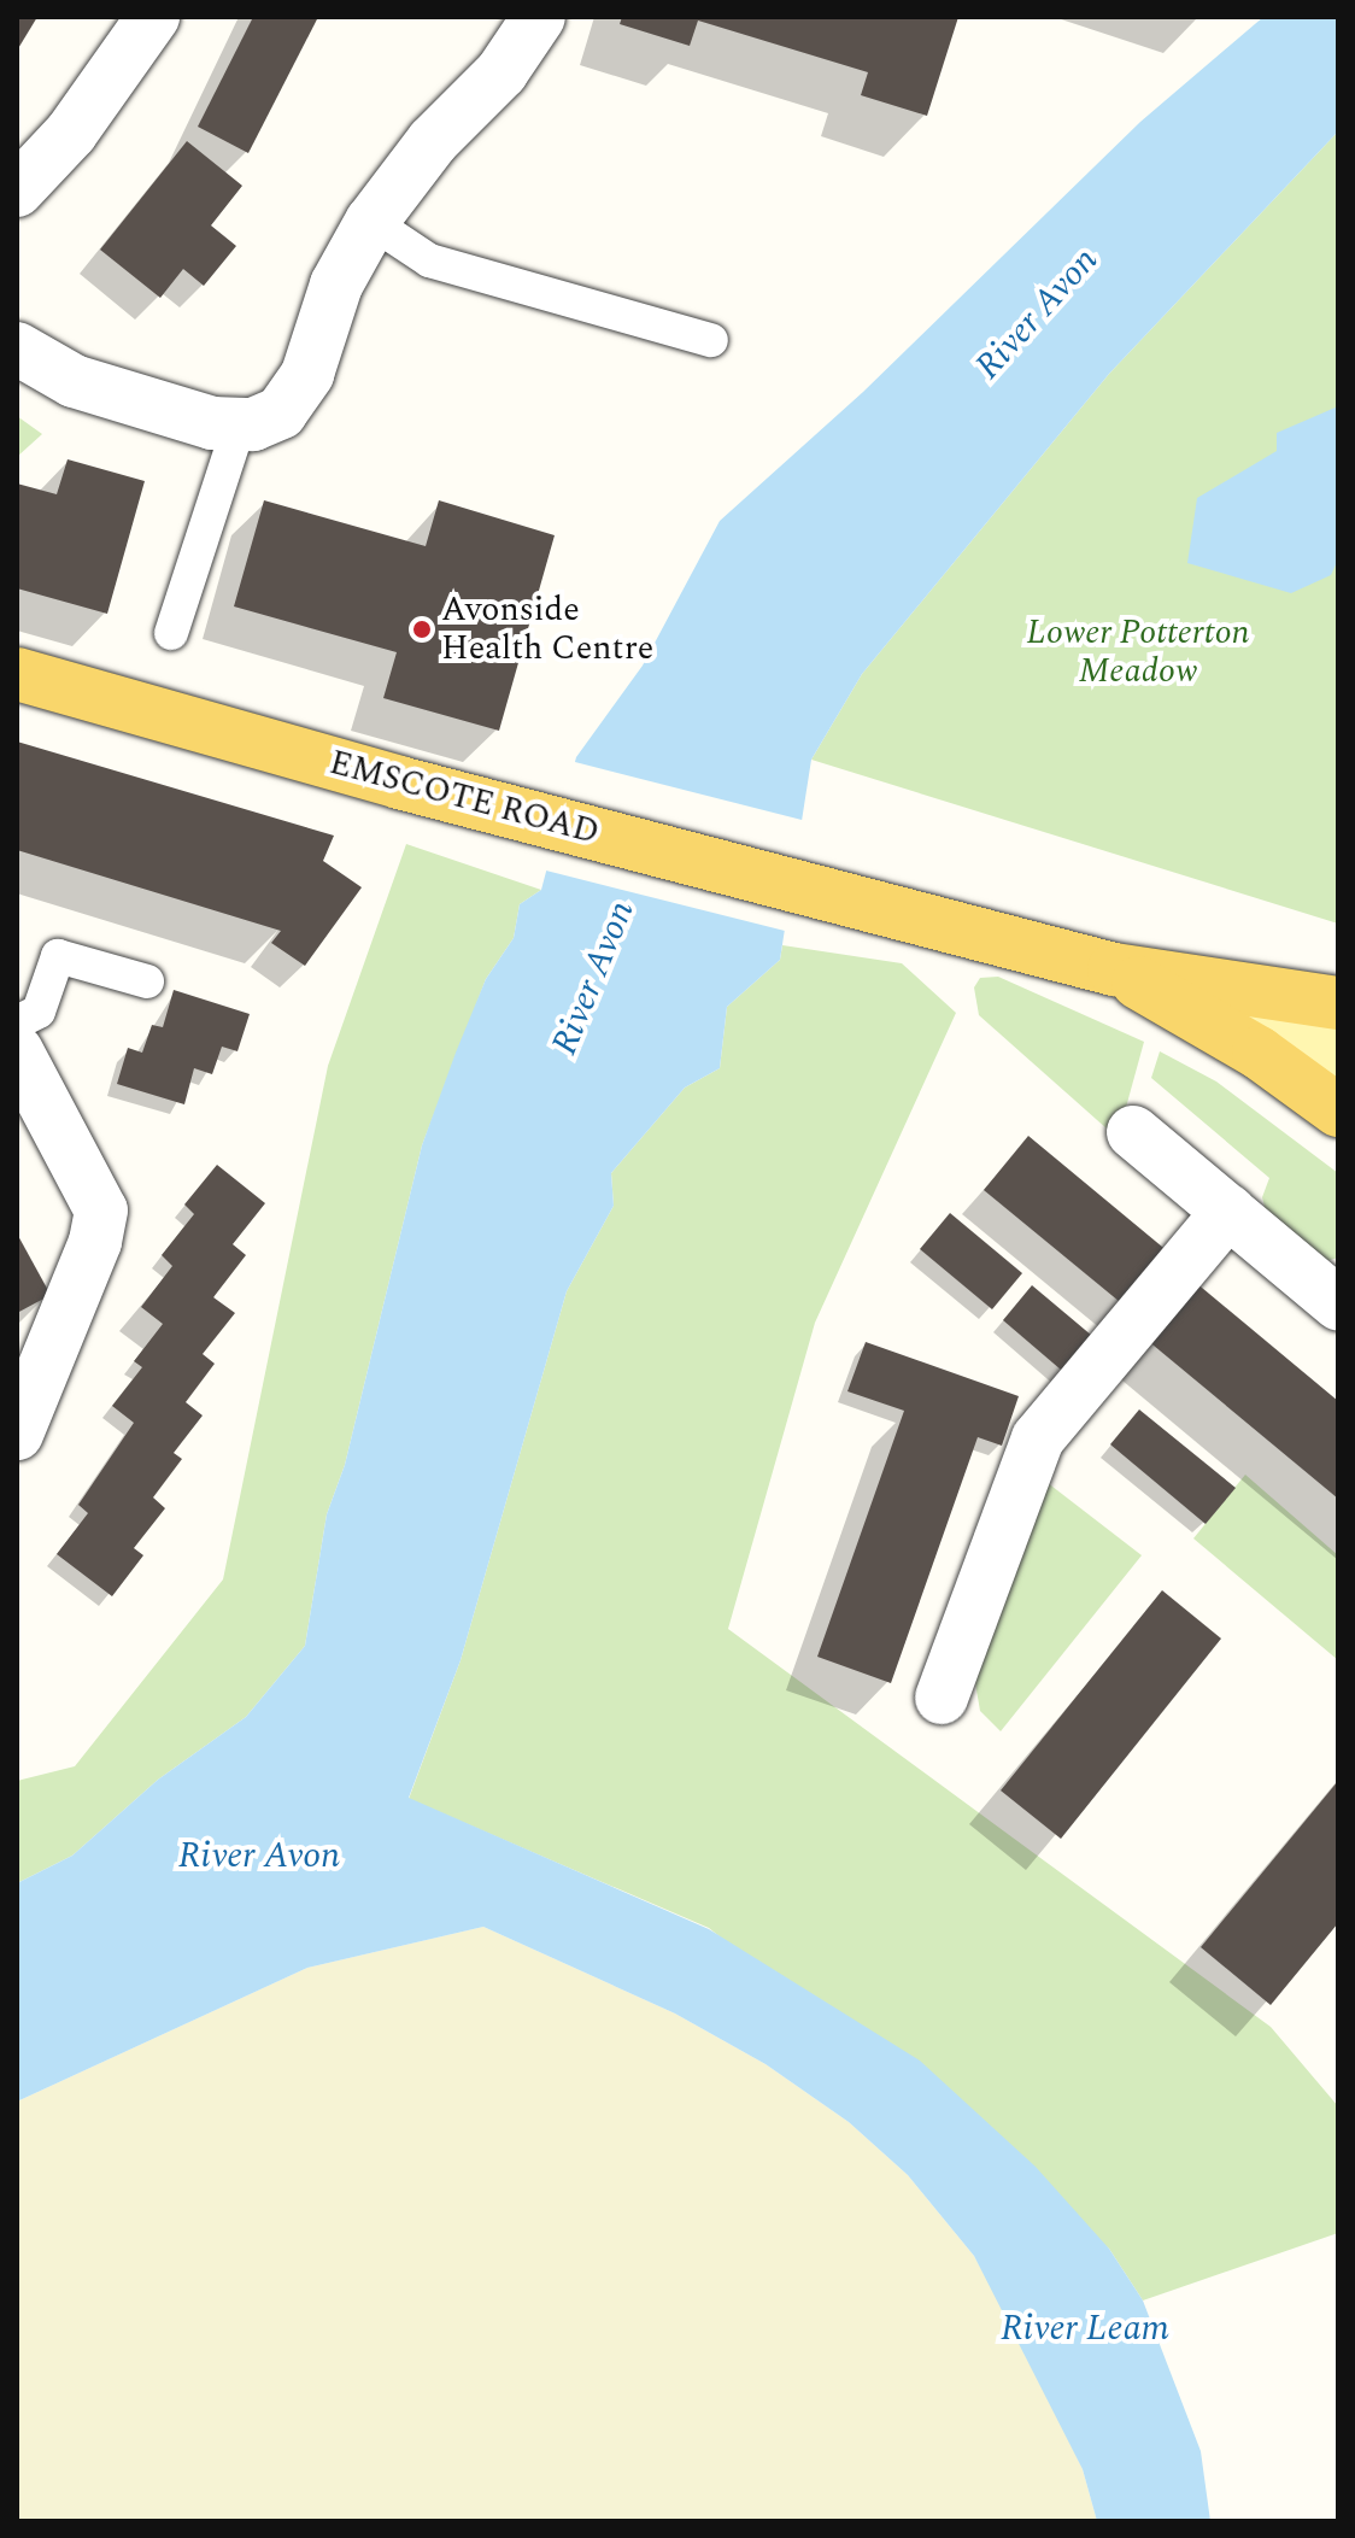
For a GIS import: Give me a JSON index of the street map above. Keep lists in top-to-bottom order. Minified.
{"streets":{"main road":["EMSCOTE ROAD"]},"water":["River Avon","River Leam"],"parks":["Lower Potterton Meadow"],"places":["Avonside Health Centre"]}
